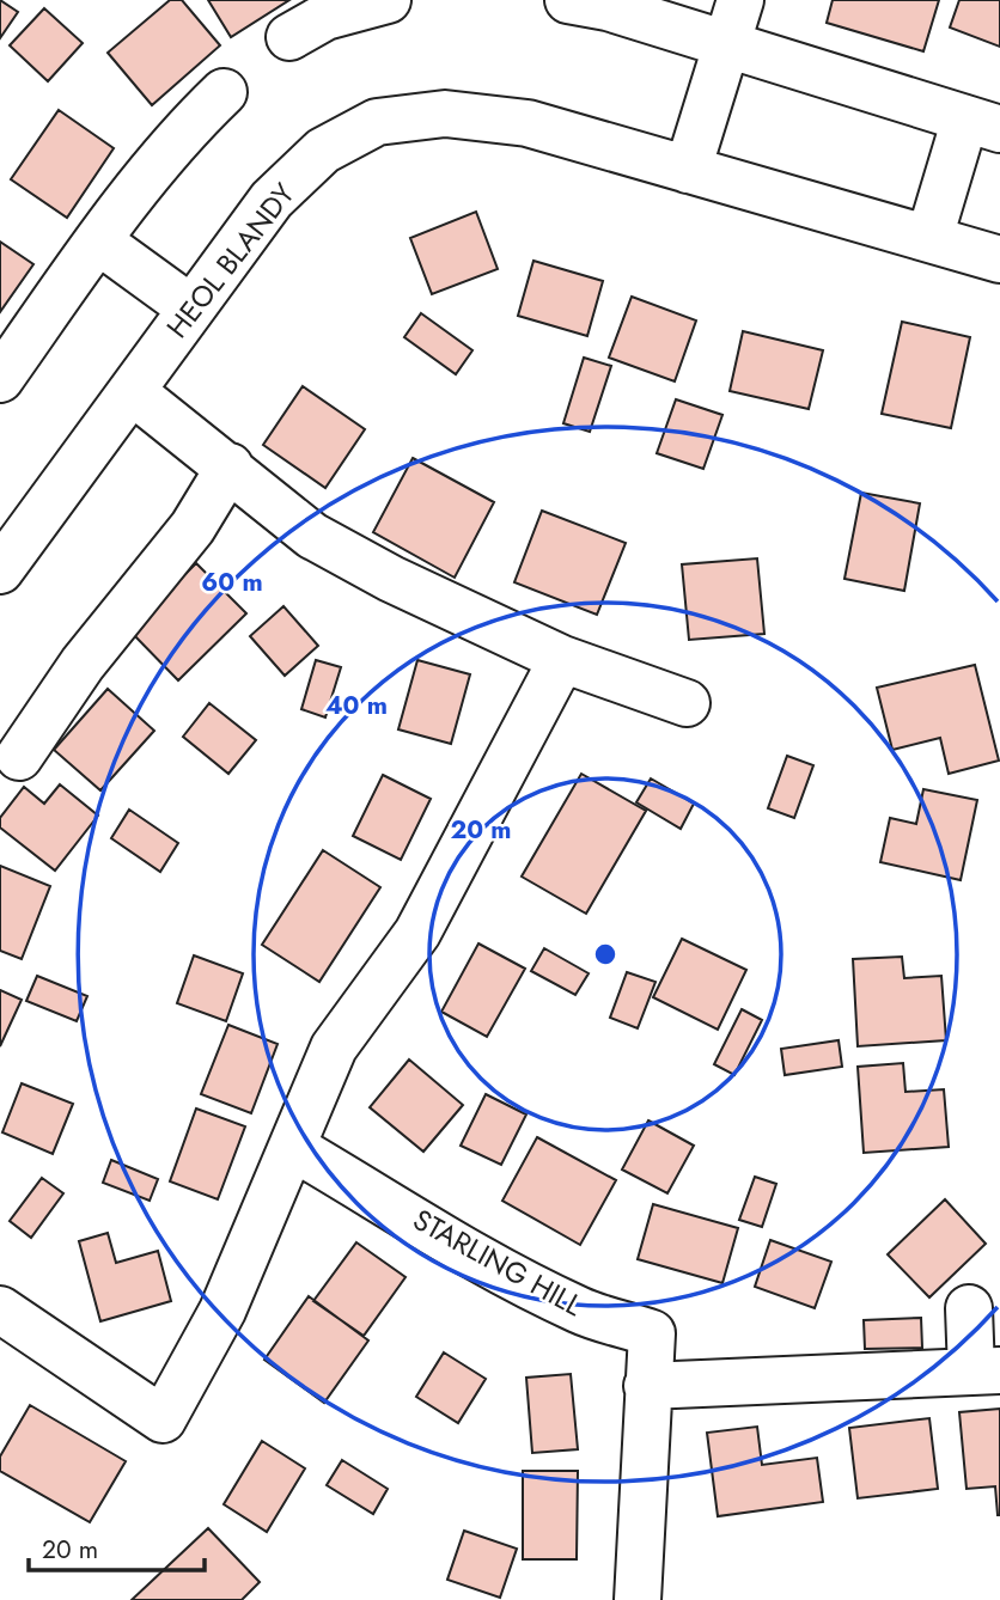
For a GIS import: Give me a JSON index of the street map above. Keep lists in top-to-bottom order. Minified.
{"streets":{"street":["HEOL BLANDY","STARLING HILL"]},"scale_bar":"20 m","rings":["60 m","40 m","20 m"]}
